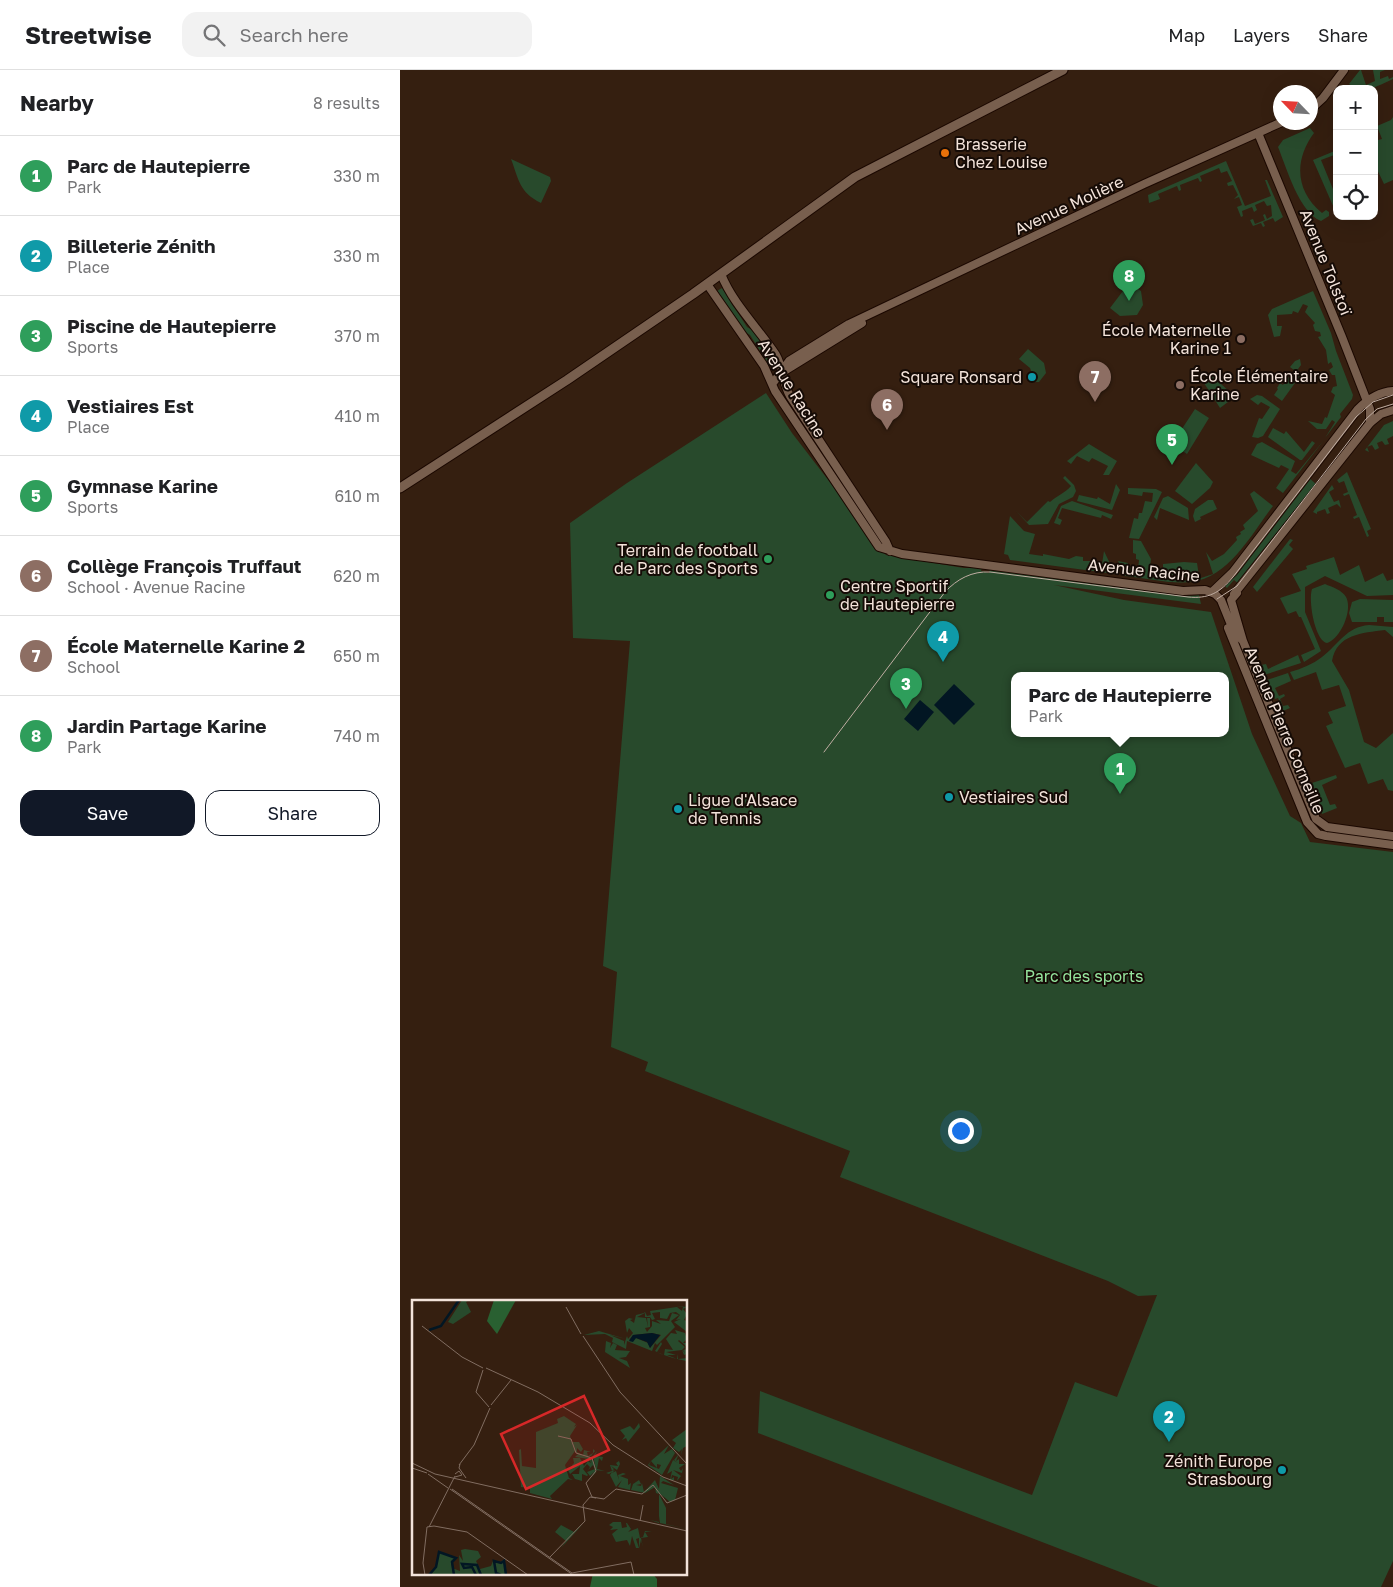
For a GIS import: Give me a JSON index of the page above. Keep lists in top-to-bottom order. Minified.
{"streets":{"street":["Avenue Molière","Avenue Tolstoï","Avenue Racine","Avenue Pierre Corneille"]},"crossings":[["Avenue Molière","Avenue Tolstoï"],["Avenue Molière","Avenue Racine"],["Avenue Tolstoï","Avenue Racine"],["Avenue Racine","Avenue Pierre Corneille"]],"parks":["Parc des sports"],"places":["Brasserie Chez Louise","École Maternelle Karine 1","Square Ronsard","École Élémentaire Karine","Terrain de football de Parc des Sports","Centre Sportif de Hautepierre","Vestiaires Sud","Ligue d'Alsace de Tennis","Zénith Europe Strasbourg"],"north":"top left","page":{"header":"Streetwise","search":"Search here","nav":["Map","Layers","Share"],"heading":["Nearby","8 results"],"map_buttons":["+","−"],"list":[{"mark":"1","name":"Parc de Hautepierre","note":"Park","value":"330 m"},{"mark":"2","name":"Billeterie Zénith","note":"Place","value":"330 m"},{"mark":"3","name":"Piscine de Hautepierre","note":"Sports","value":"370 m"},{"mark":"4","name":"Vestiaires Est","note":"Place","value":"410 m"},{"mark":"5","name":"Gymnase Karine","note":"Sports","value":"610 m"},{"mark":"6","name":"Collège François Truffaut","note":"School · Avenue Racine","value":"620 m"},{"mark":"7","name":"École Maternelle Karine 2","note":"School","value":"650 m"},{"mark":"8","name":"Jardin Partage Karine","note":"Park","value":"740 m"}],"pins":["8","7","6","5","4","3","1","2"],"popup":["Parc de Hautepierre","Park"],"buttons":["Save","Share"]}}
